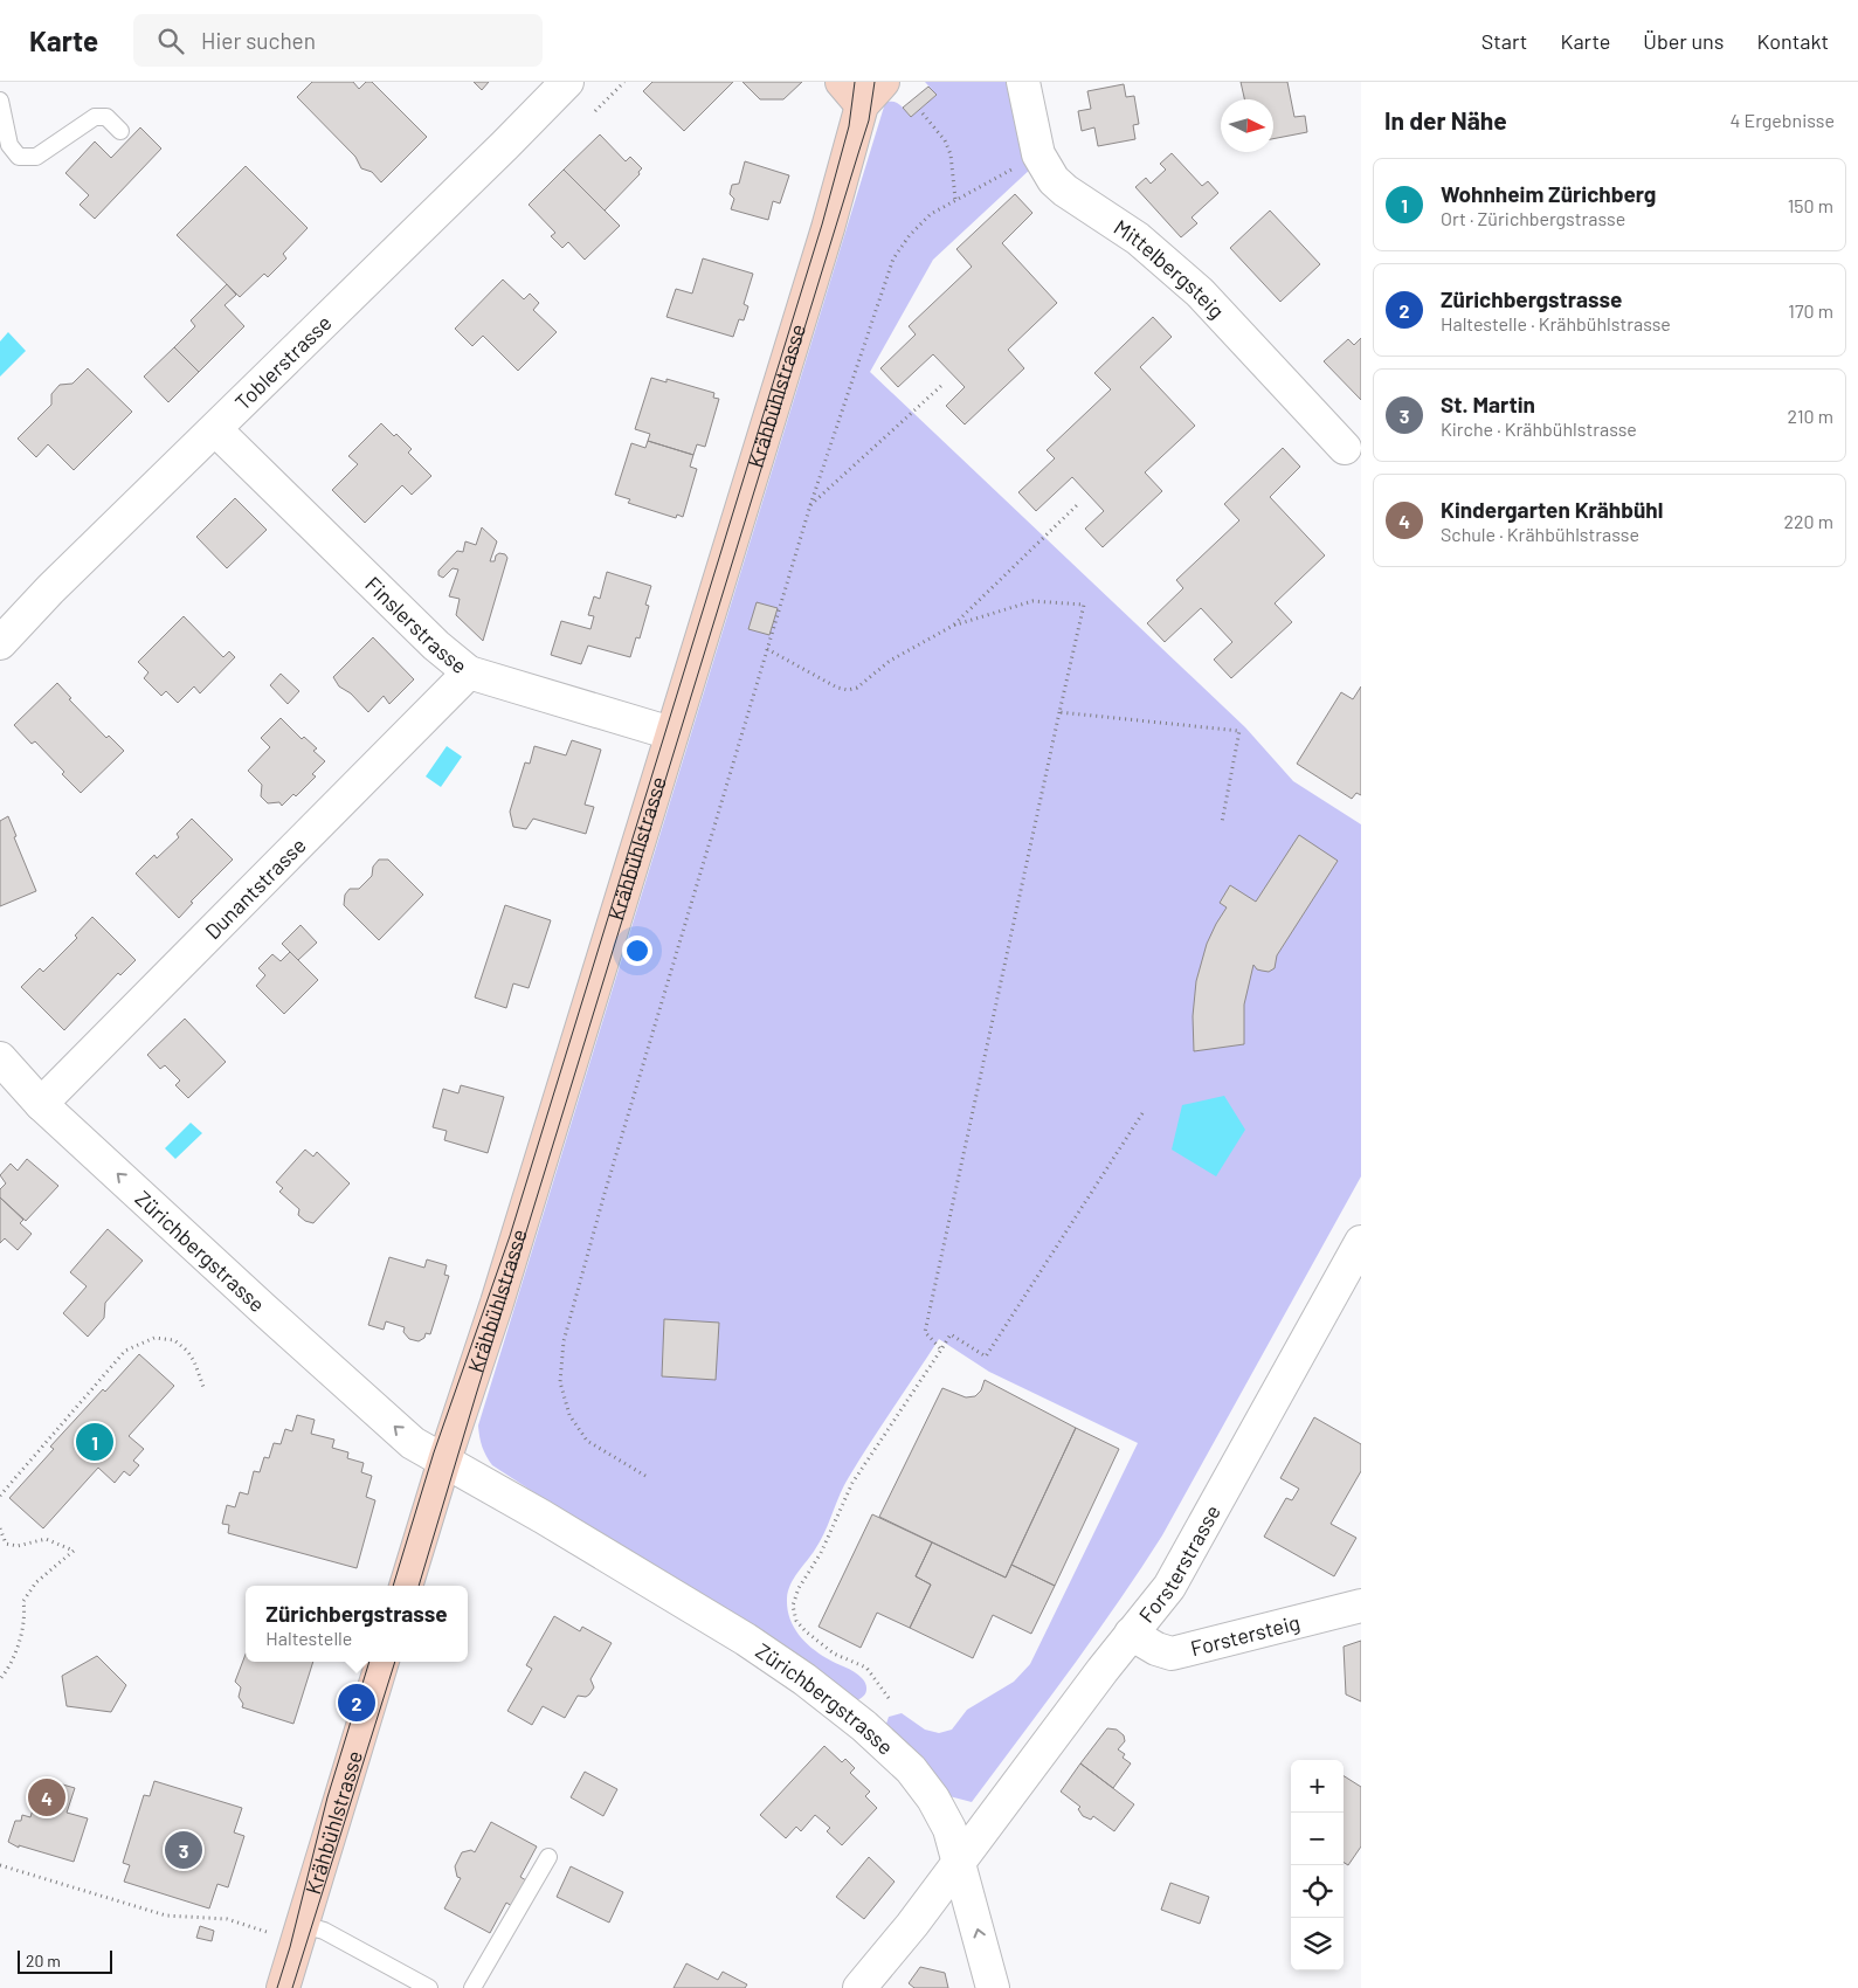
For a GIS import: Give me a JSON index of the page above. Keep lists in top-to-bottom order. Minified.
{"streets":{"street":["Mittelbergsteig","Toblerstrasse","Krähbühlstrasse","Finslerstrasse","Dunantstrasse","Zürichbergstrasse","Forsterstrasse","Forstersteig"]},"crossings":[["Toblerstrasse","Finslerstrasse"],["Krähbühlstrasse","Finslerstrasse"],["Krähbühlstrasse","Zürichbergstrasse"],["Finslerstrasse","Dunantstrasse"],["Dunantstrasse","Zürichbergstrasse"],["Zürichbergstrasse","Forsterstrasse"],["Forsterstrasse","Forstersteig"]],"one_way":["Zürichbergstrasse"],"scale_bar":"20 m","north":"right","page":{"header":"Karte","search":"Hier suchen","nav":["Start","Karte","Über uns","Kontakt"],"heading":["In der Nähe","4 Ergebnisse"],"list":[{"mark":"1","name":"Wohnheim Zürichberg","note":"Ort · Zürichbergstrasse","value":"150 m"},{"mark":"2","name":"Zürichbergstrasse","note":"Haltestelle · Krähbühlstrasse","value":"170 m"},{"mark":"3","name":"St. Martin","note":"Kirche · Krähbühlstrasse","value":"210 m"},{"mark":"4","name":"Kindergarten Krähbühl","note":"Schule · Krähbühlstrasse","value":"220 m"}],"pins":["1","2","4","3"],"popup":["Zürichbergstrasse","Haltestelle"],"map_buttons":["+","−"],"scale":"20 m"}}
